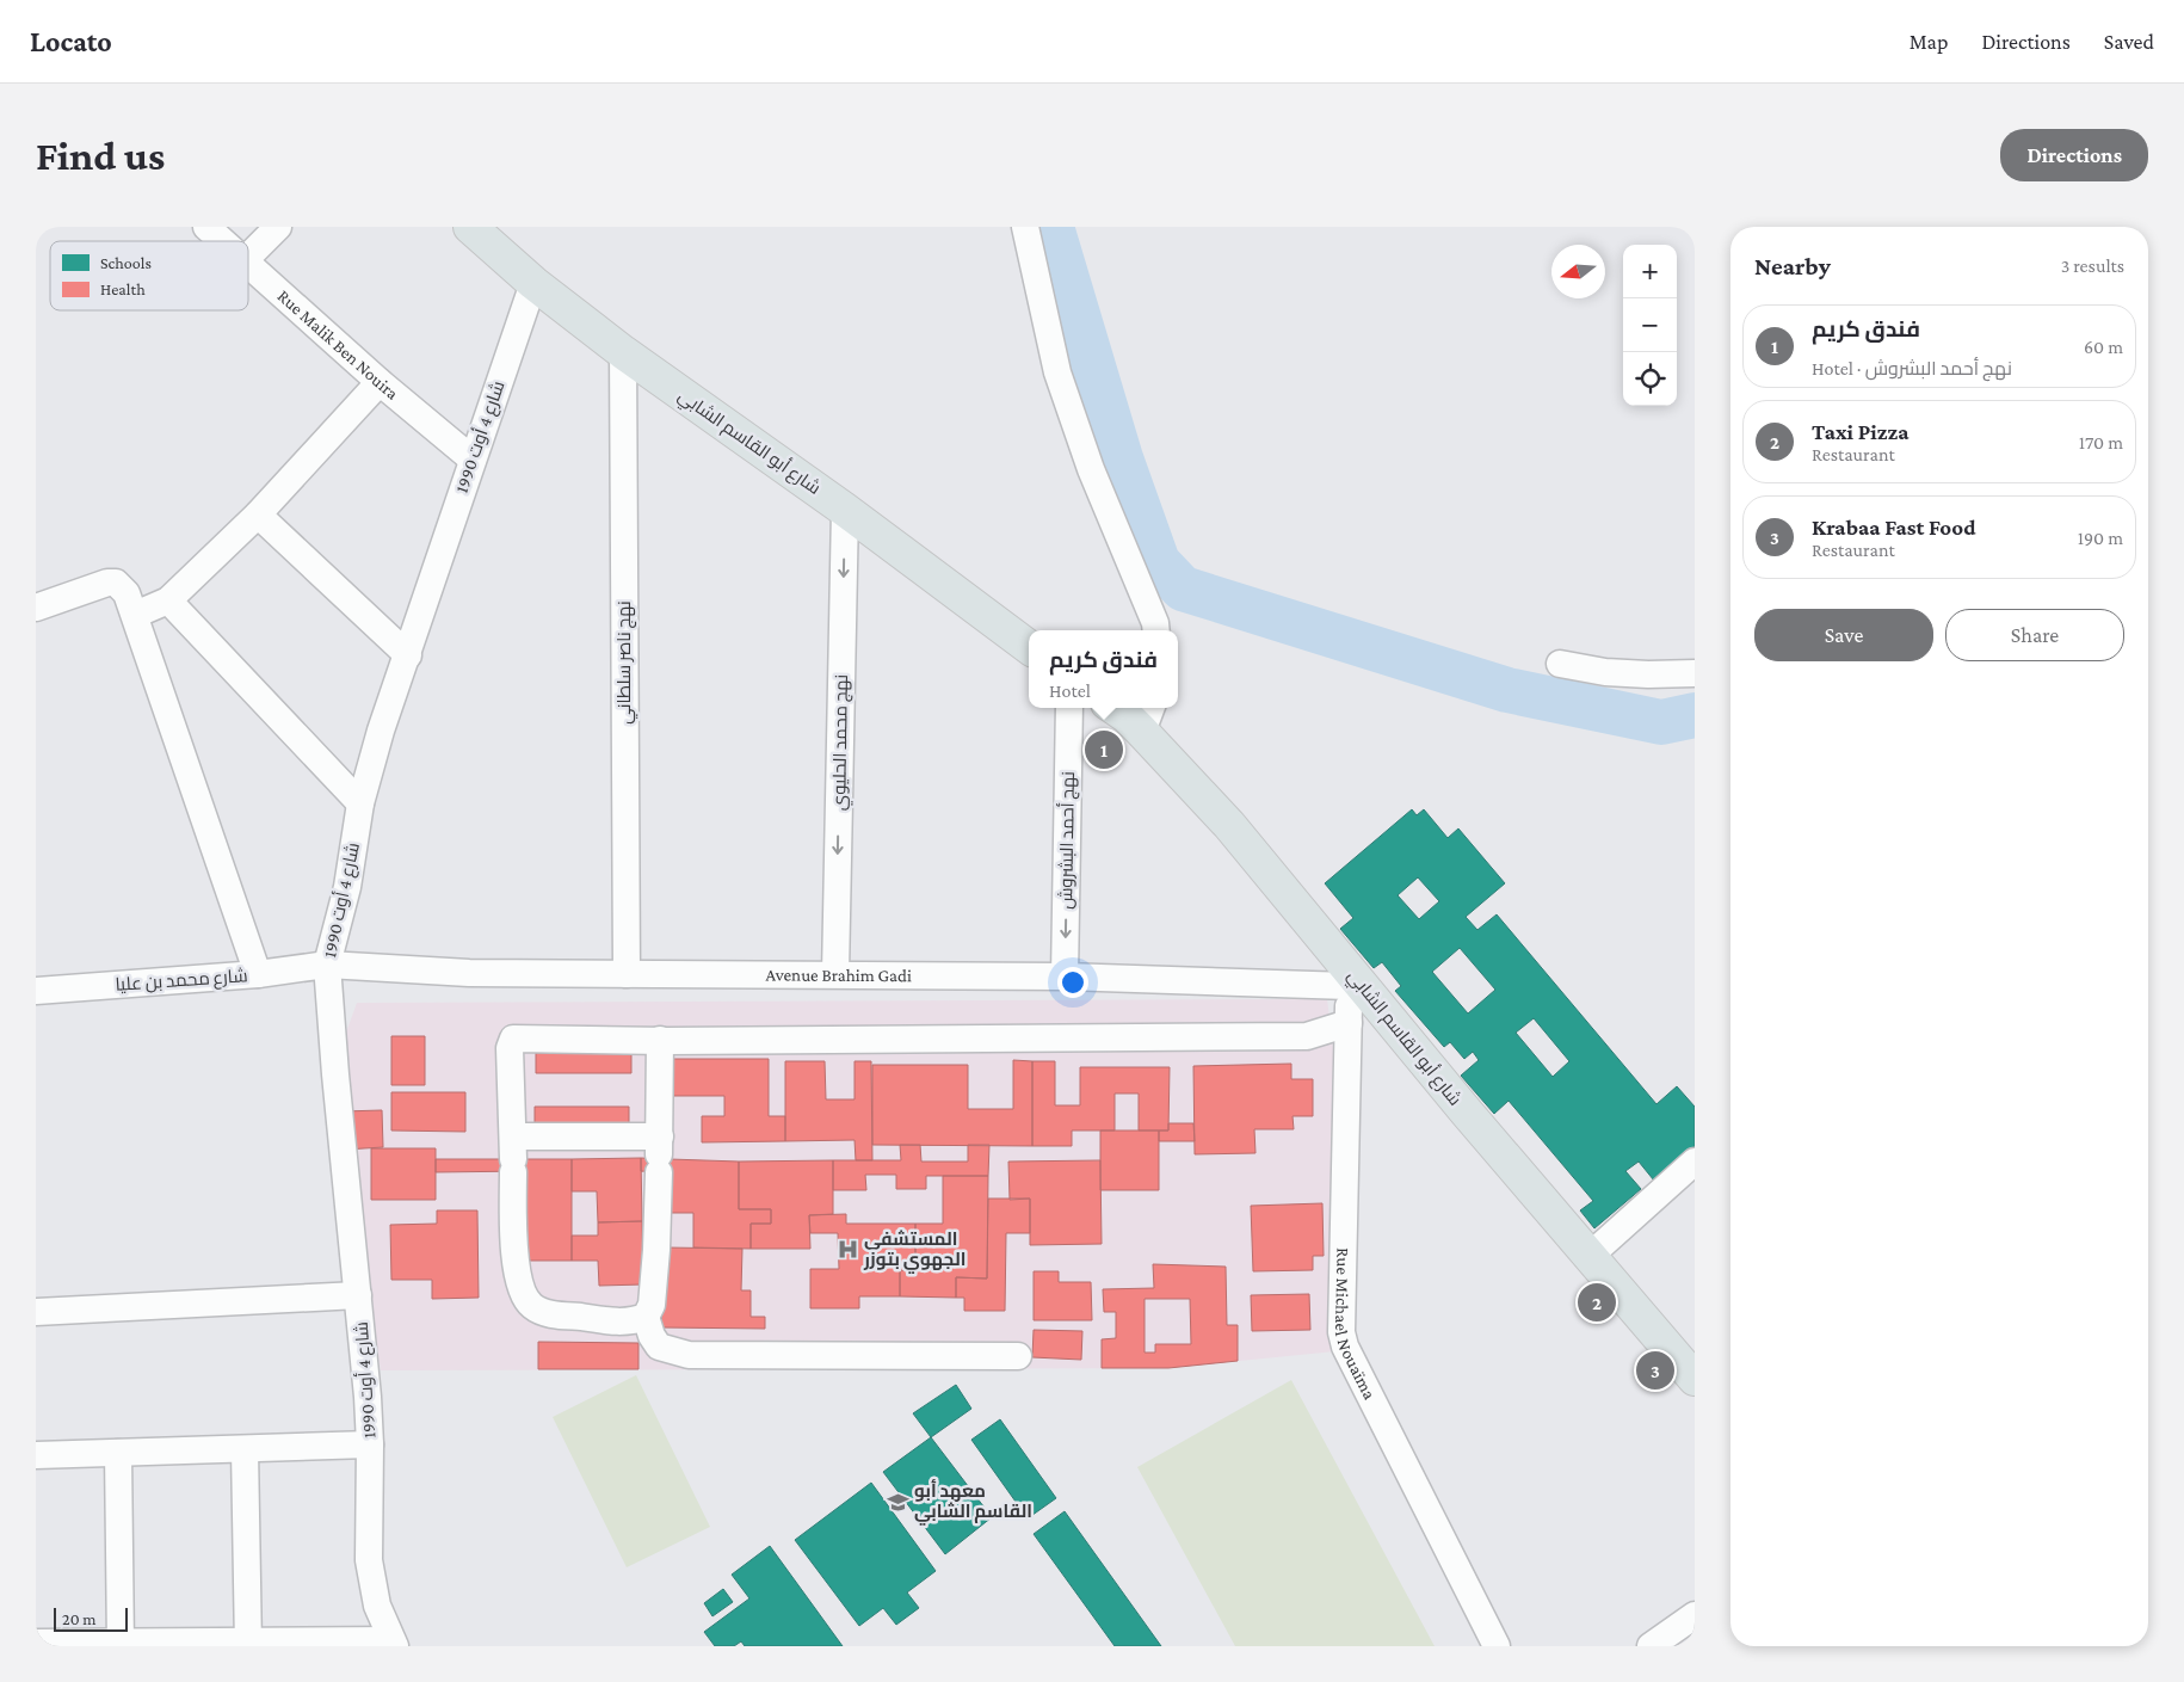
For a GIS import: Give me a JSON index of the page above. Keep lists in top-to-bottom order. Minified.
{"streets":{"main road":["شارع أبو القاسم الشابي"],"street":["Rue Malik Ben Nouira","شارع 4 أوت 1990","نهج ناصر سلطاني","نهج محمد الحليوي","نهج أحمد البشروش","Avenue Brahim Gadi","شارع محمد بن عليا","Rue Michael Nouaïma"]},"crossings":[["Rue Malik Ben Nouira","شارع 4 أوت 1990"],["شارع 4 أوت 1990","شارع أبو القاسم الشابي"],["شارع 4 أوت 1990","Avenue Brahim Gadi"],["شارع 4 أوت 1990","شارع محمد بن عليا"],["شارع أبو القاسم الشابي","نهج ناصر سلطاني"],["شارع أبو القاسم الشابي","نهج محمد الحليوي"],["شارع أبو القاسم الشابي","Avenue Brahim Gadi"],["شارع أبو القاسم الشابي","Rue Michael Nouaïma"],["نهج ناصر سلطاني","Avenue Brahim Gadi"],["نهج محمد الحليوي","Avenue Brahim Gadi"],["نهج أحمد البشروش","Avenue Brahim Gadi"],["Avenue Brahim Gadi","شارع محمد بن عليا"],["Avenue Brahim Gadi","Rue Michael Nouaïma"]],"one_way":["نهج محمد الحليوي","نهج أحمد البشروش"],"places":{"hospital":["المستشفى الجهوي بتوزر"],"school or university":["معهد أبو القاسم الشابي"]},"legend":["Schools","Health"],"scale_bar":"20 m","north":"left","page":{"header":"Locato","nav":["Map","Directions","Saved"],"buttons":["Directions",["Save","Share"]],"title":"Find us","heading":["Nearby","3 results"],"map_buttons":["+","−"],"list":[{"mark":"1","name":"فندق كريم","note":"Hotel · نهج أحمد البشروش","value":"60 m"},{"mark":"2","name":"Taxi Pizza","note":"Restaurant","value":"170 m"},{"mark":"3","name":"Krabaa Fast Food","note":"Restaurant","value":"190 m"}],"popup":["فندق كريم","Hotel"],"pins":["1","2","3"],"scale":"20 m"}}
